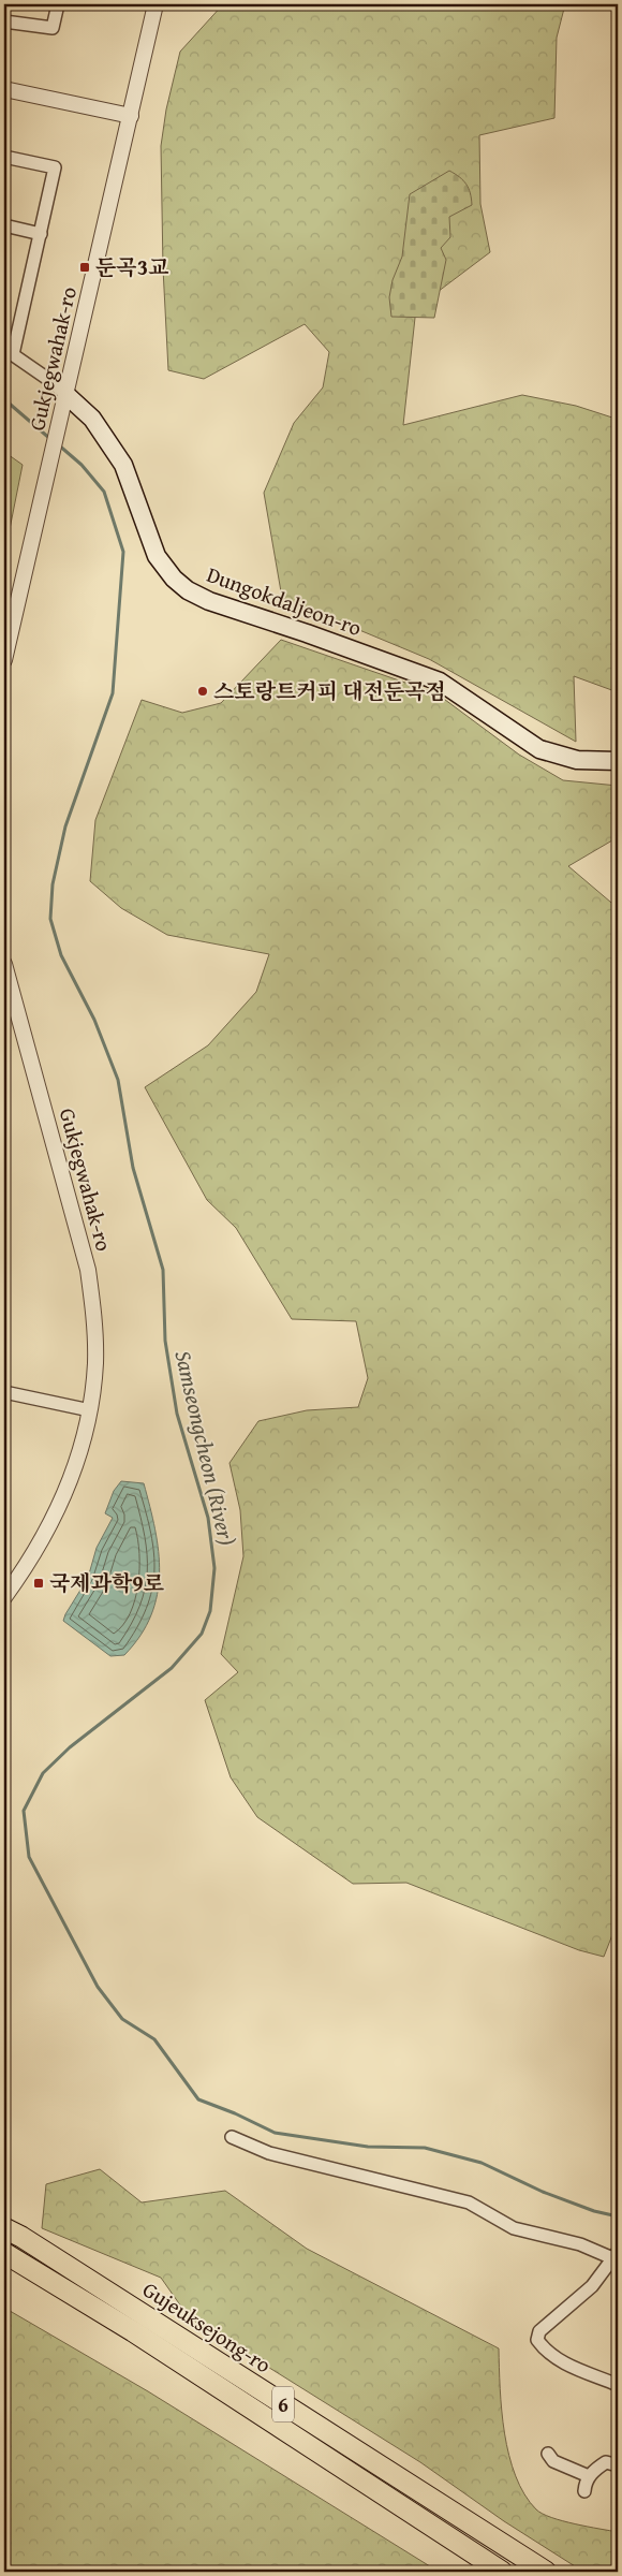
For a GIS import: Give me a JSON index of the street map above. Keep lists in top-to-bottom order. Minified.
{"streets":{"highway":["Gujeuksejong-ro","6"],"main road":["Dungokdaljeon-ro"],"street":["Gukjegwahak-ro"]},"crossings":[["Gukjegwahak-ro","Dungokdaljeon-ro"]],"water":["Samseongcheon (River)"],"places":{"transit":["둔곡3교","국제과학9로"],"other":["스토랑트커피 대전둔곡점"]}}
